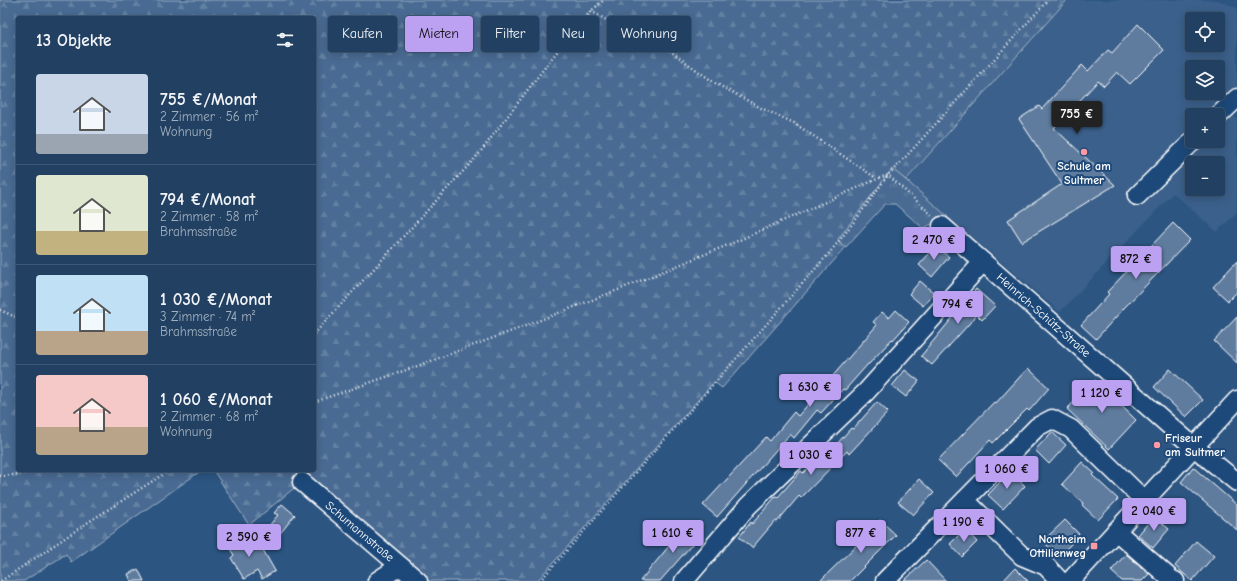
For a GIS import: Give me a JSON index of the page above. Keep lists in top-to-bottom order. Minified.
{"streets":{"street":["Heinrich-Schütz-Straße","Schumannstraße"]},"places":{"other":["Schule am Sultmer","Friseur am Sultmer"],"transit":["Northeim Ottilienweg"]},"page":{"map_buttons":["+","−"],"chip":["Kaufen","Mieten","Filter","Neu","Wohnung"],"heading":"13 Objekte","list":[{"name":"755 €/Monat","note":"2 Zimmer · 56 m² · Wohnung"},{"name":"794 €/Monat","note":"2 Zimmer · 58 m² · Brahmsstraße"},{"name":"1 030 €/Monat","note":"3 Zimmer · 74 m² · Brahmsstraße"},{"name":"1 060 €/Monat","note":"2 Zimmer · 68 m² · Wohnung"}],"price":["755 €","2 470 €","872 €","794 €","1 630 €","1 120 €","1 030 €","1 060 €","2 040 €","1 190 €","1 610 €","877 €","2 590 €"]}}
